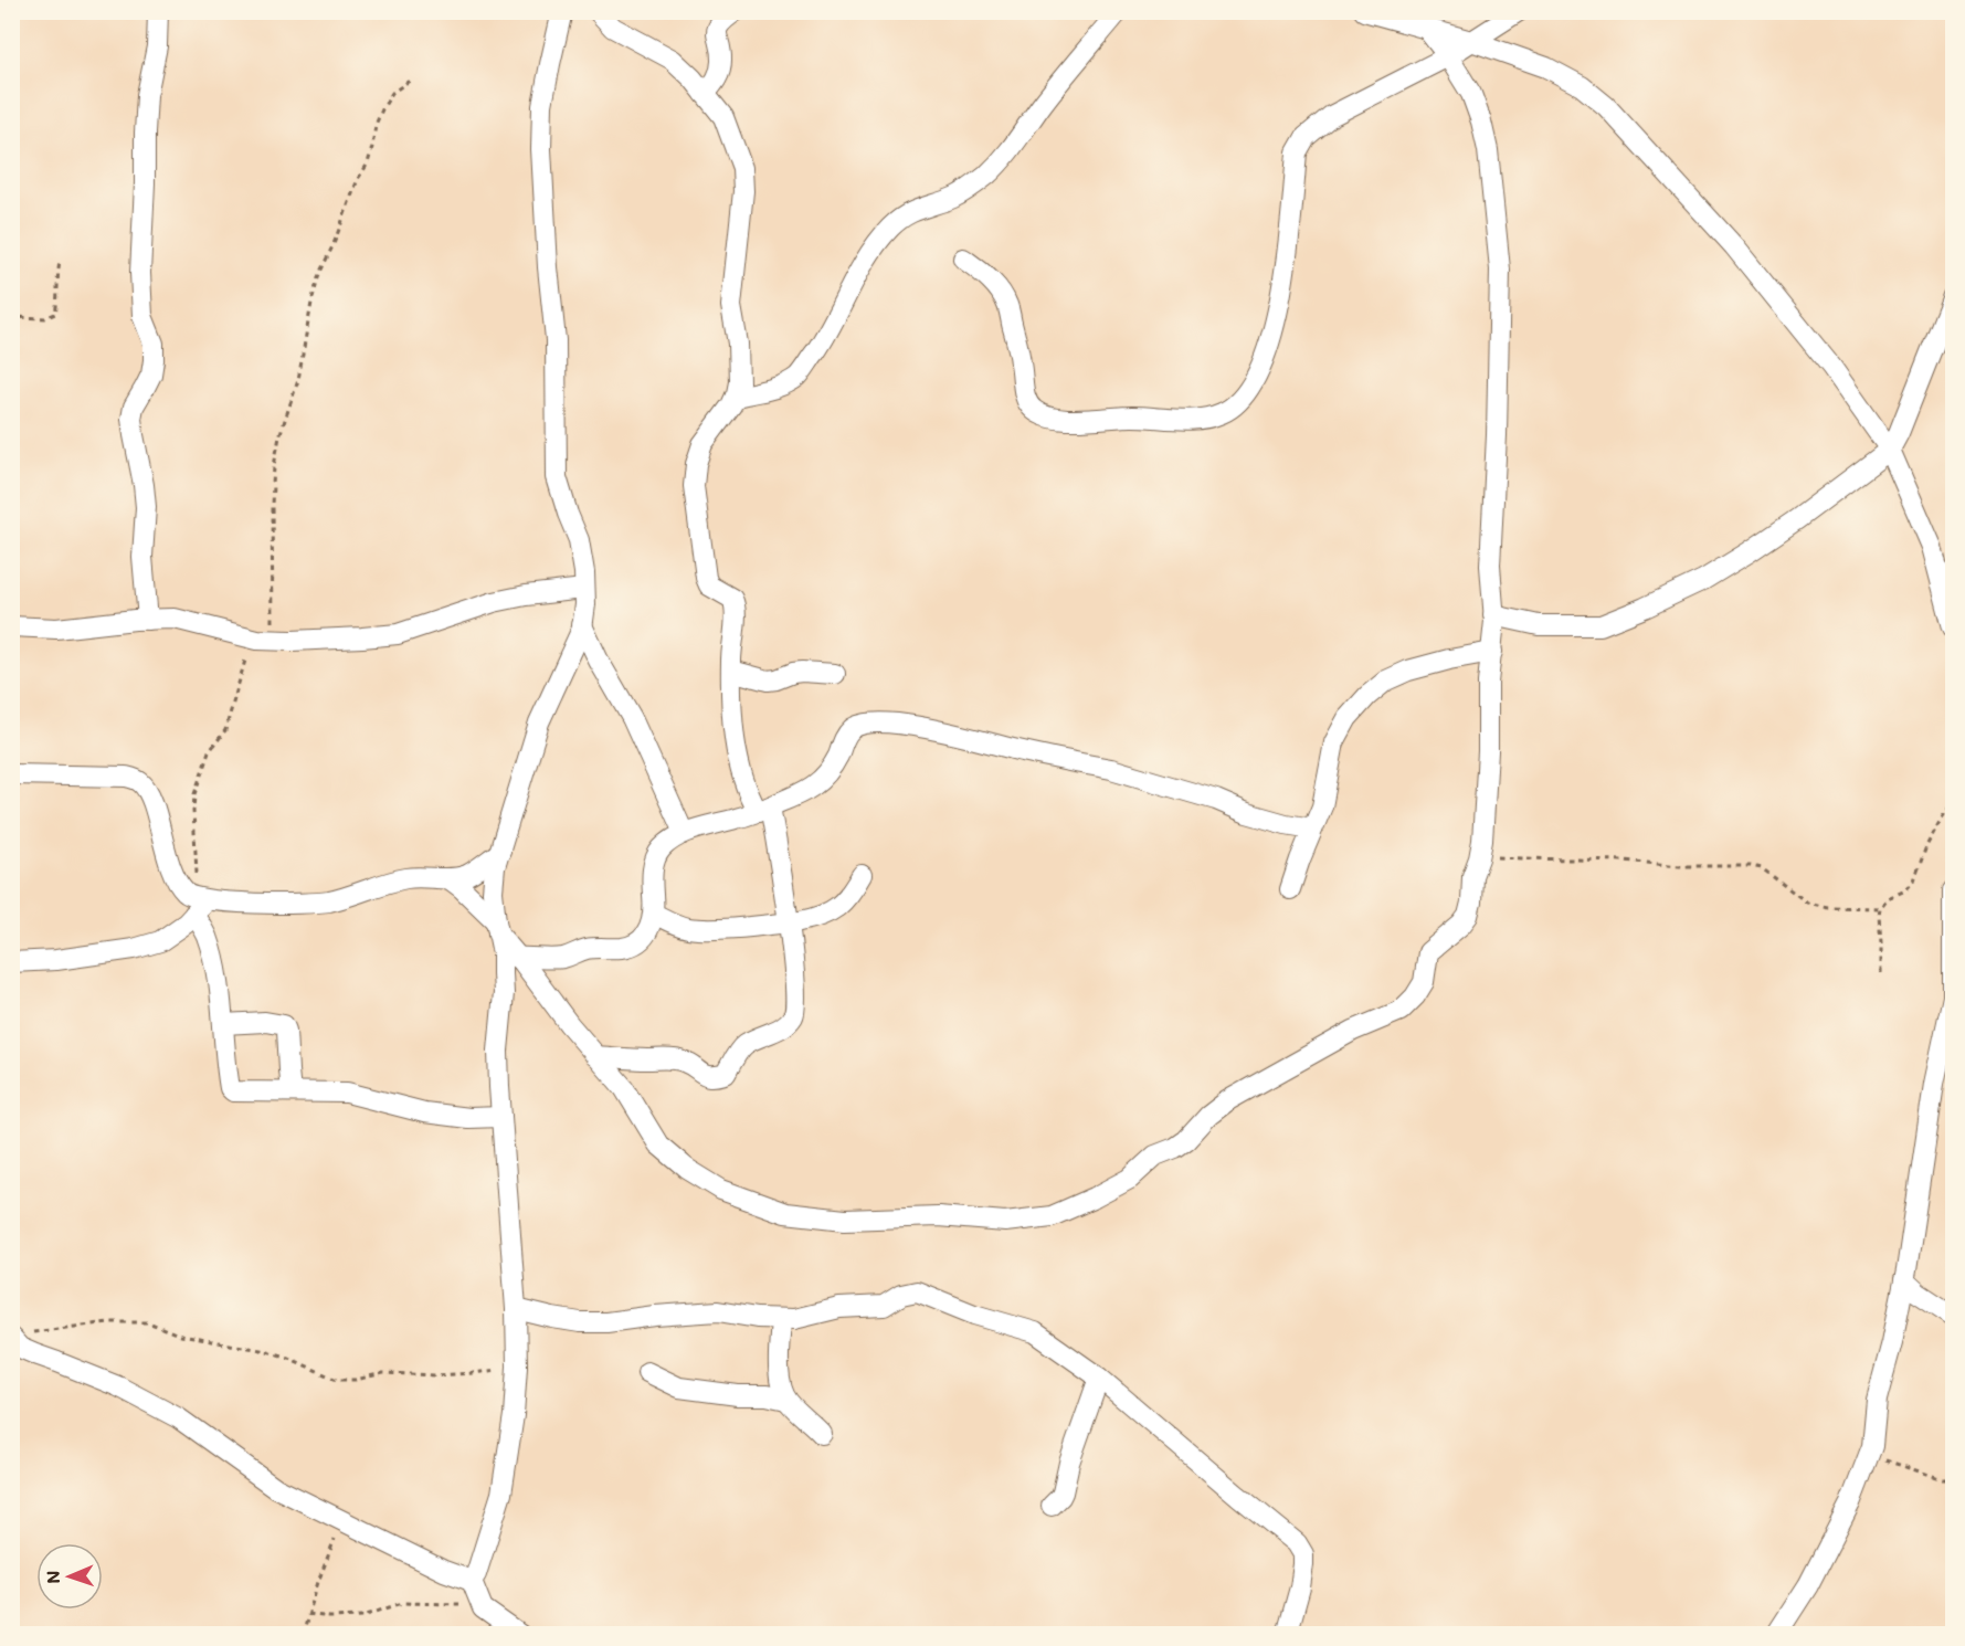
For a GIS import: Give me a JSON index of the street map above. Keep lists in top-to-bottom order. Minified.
{"north":"left"}
